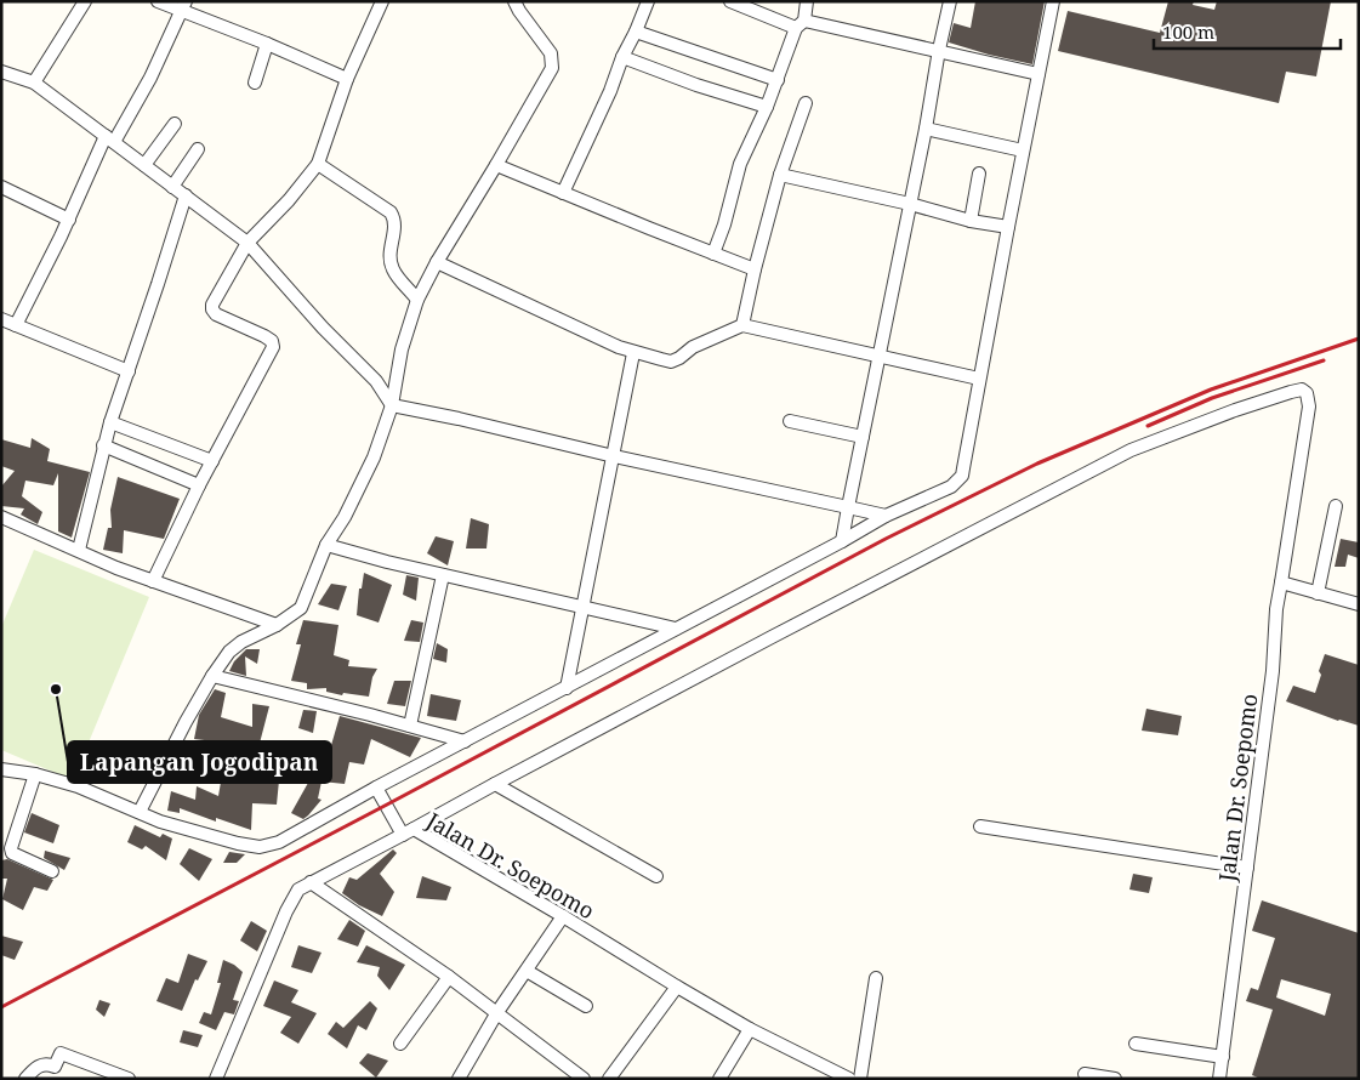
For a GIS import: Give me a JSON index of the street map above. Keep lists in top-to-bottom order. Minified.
{"streets":{"street":["Jalan Dr. Soepomo"]},"places":["Lapangan Jogodipan"],"scale_bar":"100 m"}
